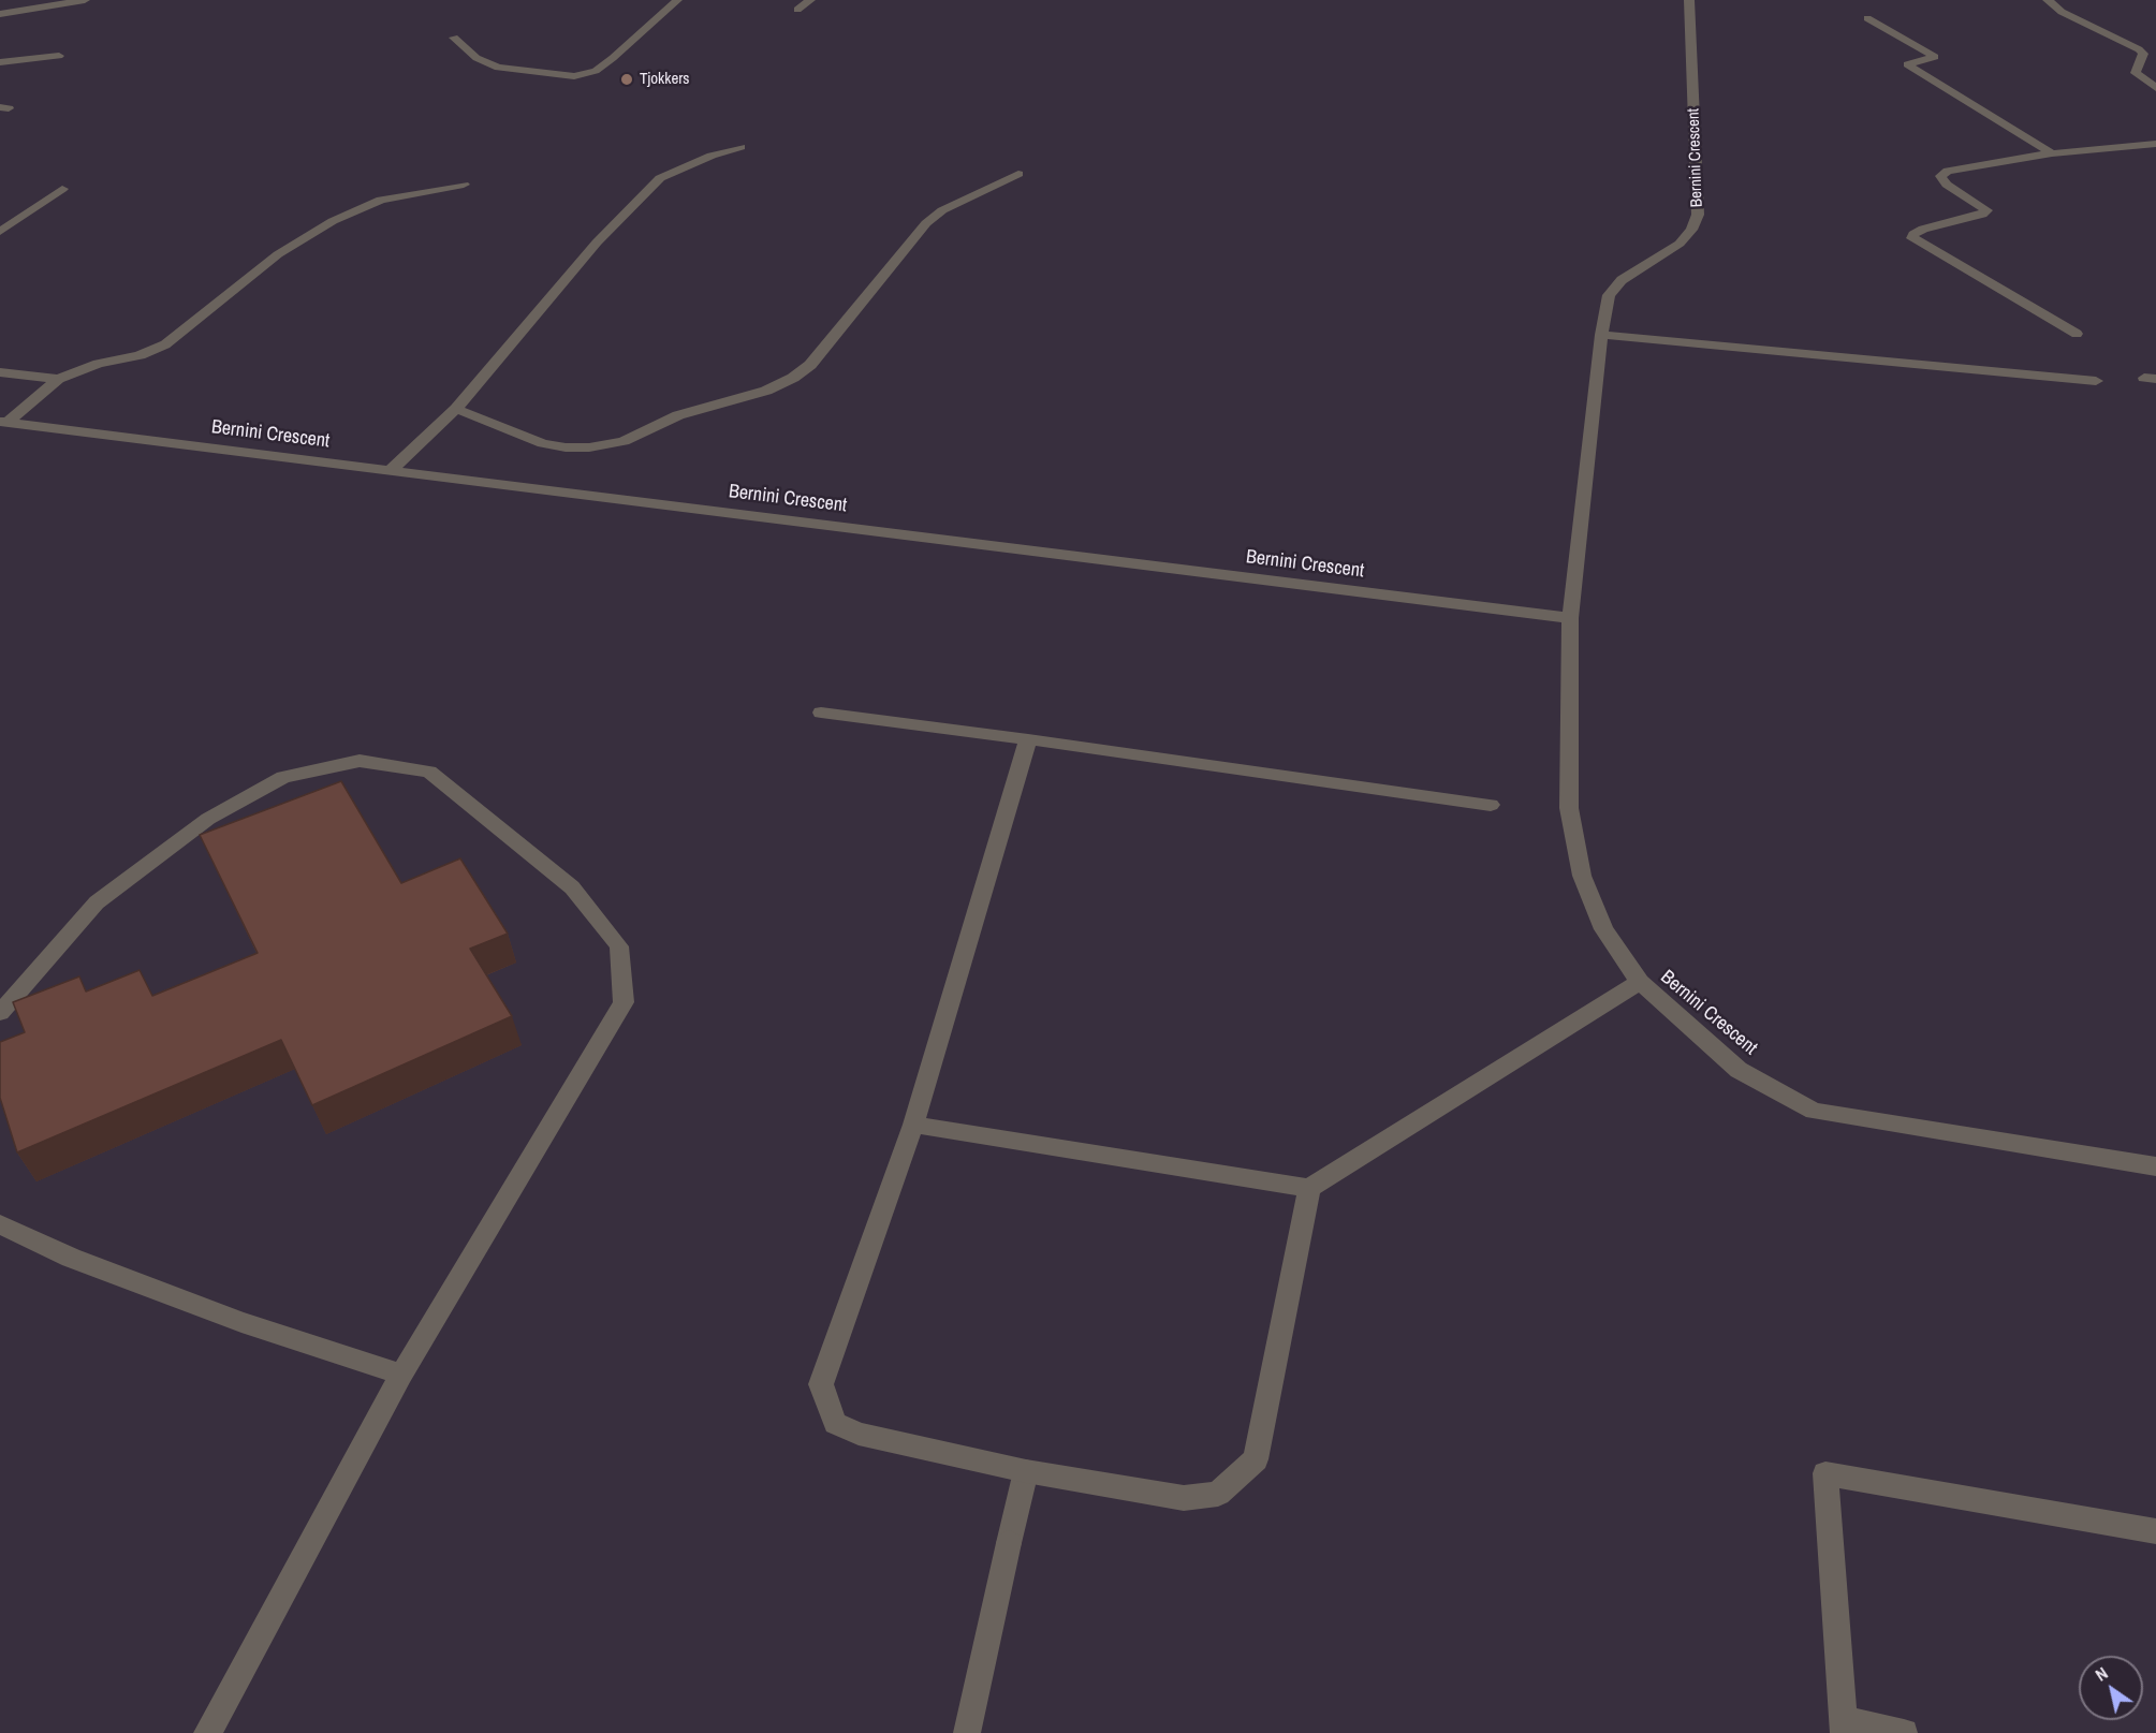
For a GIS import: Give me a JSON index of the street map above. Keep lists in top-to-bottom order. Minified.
{"streets":{"street":["Bernini Crescent"]},"places":["Tjokkers"],"north":"top left"}
